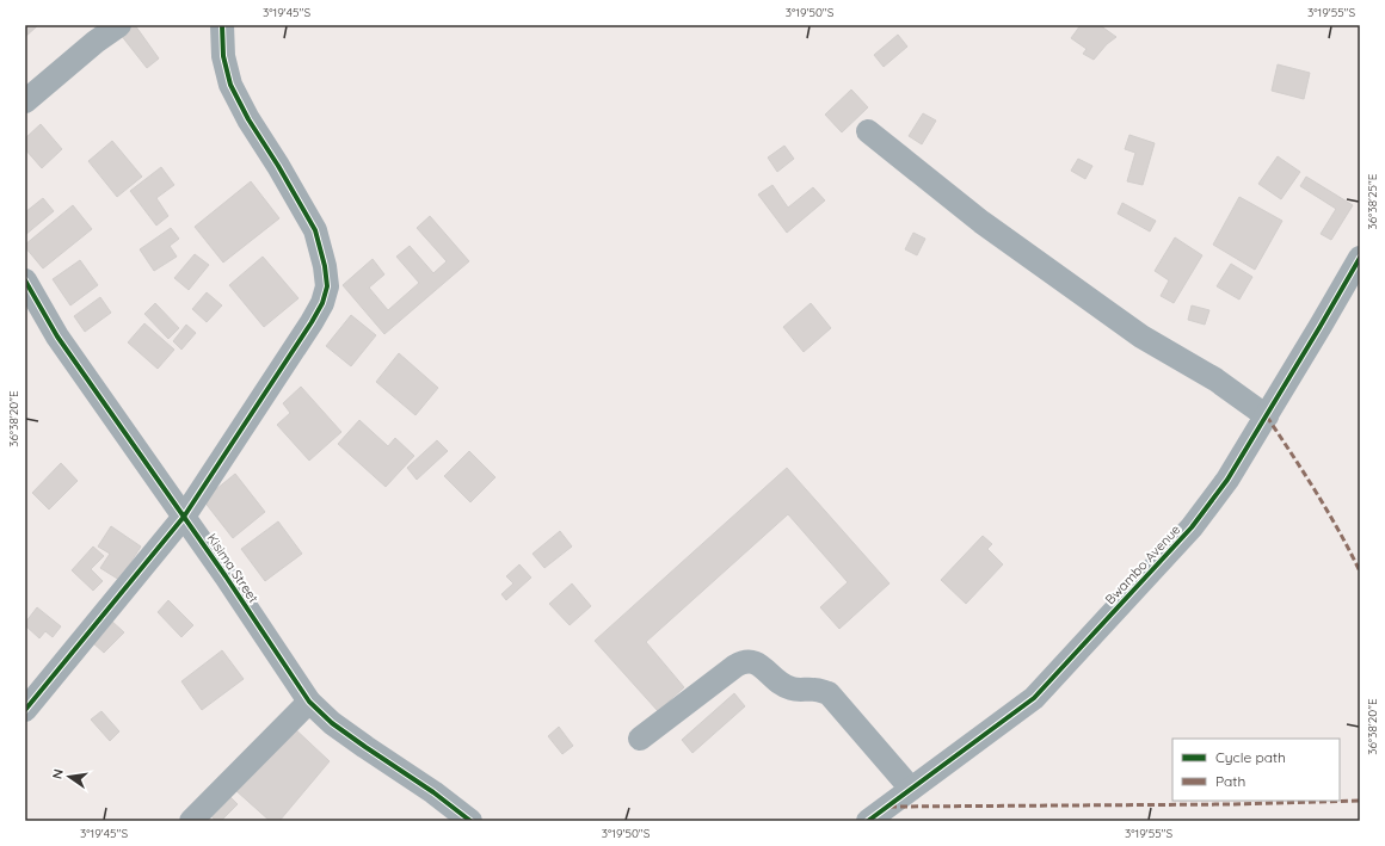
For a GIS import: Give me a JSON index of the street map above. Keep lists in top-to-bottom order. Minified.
{"streets":{"street":["Bwambo Avenue","Kisima Street"]},"legend":["Cycle path","Path"],"north":"left","coordinates":["3°19'45\"S","3°19'50\"S","3°19'55\"S","36°38'25\"E","36°38'20\"E"]}
